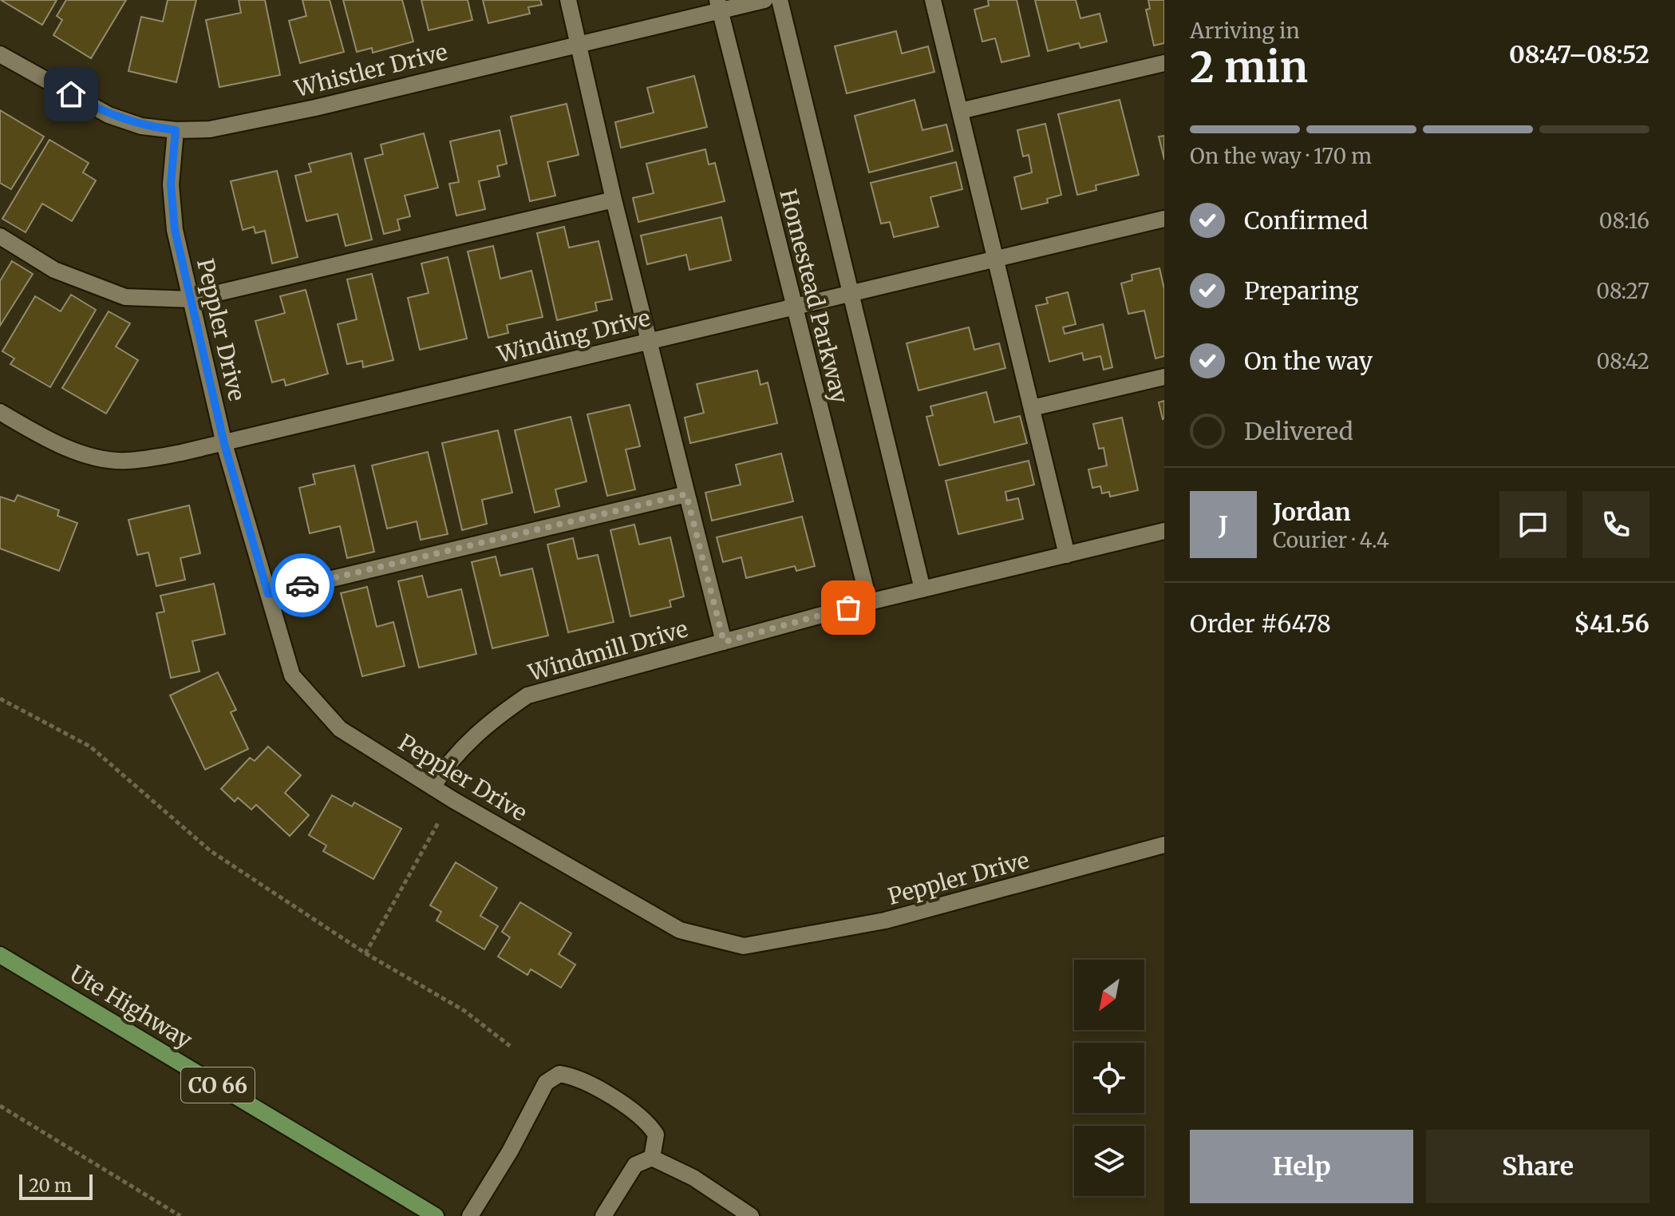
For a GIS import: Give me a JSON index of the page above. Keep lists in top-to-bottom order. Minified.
{"streets":{"main road":["Ute Highway","CO 66"],"street":["Whistler Drive","Homestead Parkway","Peppler Drive","Winding Drive","Windmill Drive"]},"crossings":[["Whistler Drive","Homestead Parkway"],["Whistler Drive","Peppler Drive"],["Homestead Parkway","Winding Drive"],["Homestead Parkway","Windmill Drive"],["Peppler Drive","Winding Drive"],["Peppler Drive","Windmill Drive"]],"scale_bar":"20 m","north":"bottom left","page":{"heading":["2 min","Arriving in","08:47–08:52"],"panel":["Jordan","Courier · 4.4","Order #6478","$41.56"],"bar":"On the way · 170 m","list":[["Confirmed","08:16"],["Preparing","08:27"],["On the way","08:42"],"Delivered"],"round":"J","buttons":["Help","Share"],"scale":"20 m"}}
